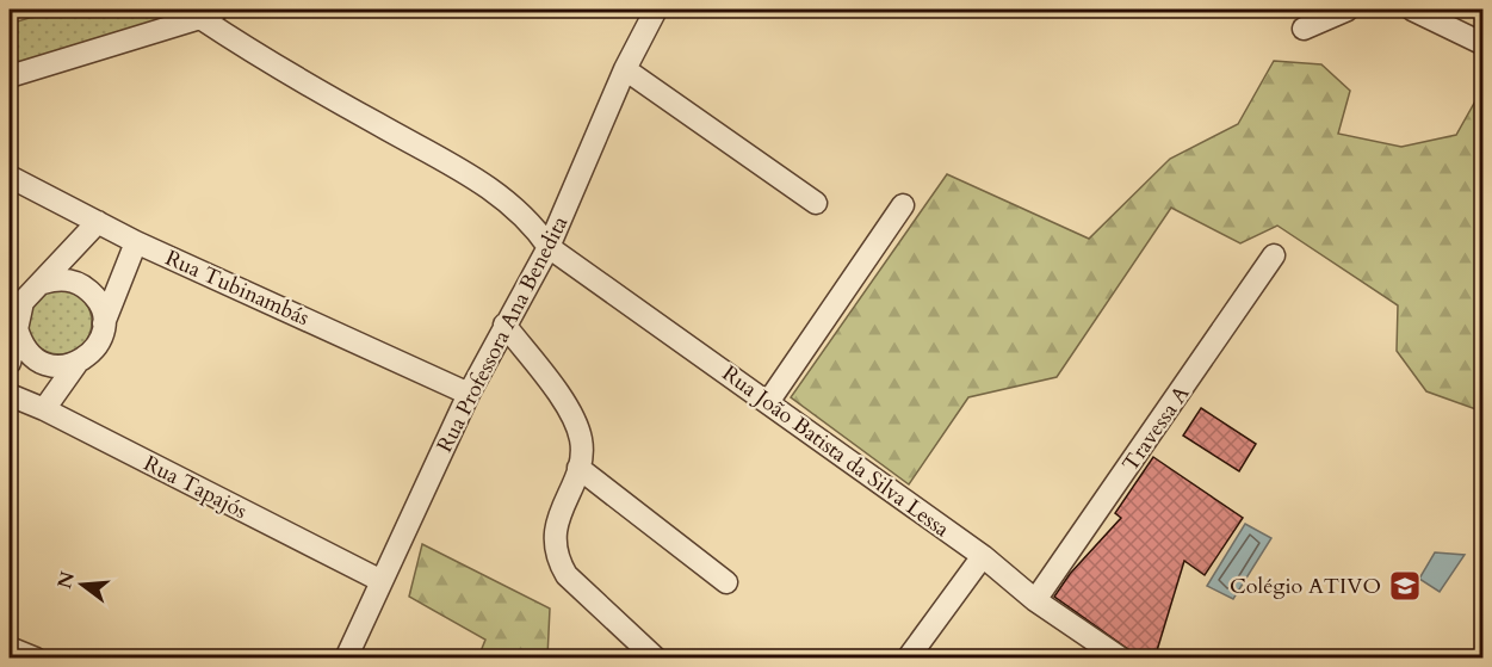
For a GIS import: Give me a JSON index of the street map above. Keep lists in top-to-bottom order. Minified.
{"streets":{"street":["Rua Tubinambás","Rua Professora Ana Benedita","Travessa A","Rua João Batista da Silva Lessa","Rua Tapajós"]},"crossings":[["Rua Tubinambás","Rua Professora Ana Benedita"],["Rua Professora Ana Benedita","Rua João Batista da Silva Lessa"],["Rua Professora Ana Benedita","Rua Tapajós"],["Travessa A","Rua João Batista da Silva Lessa"]],"places":{"school or university":["Colégio ATIVO"]},"north":"left"}
